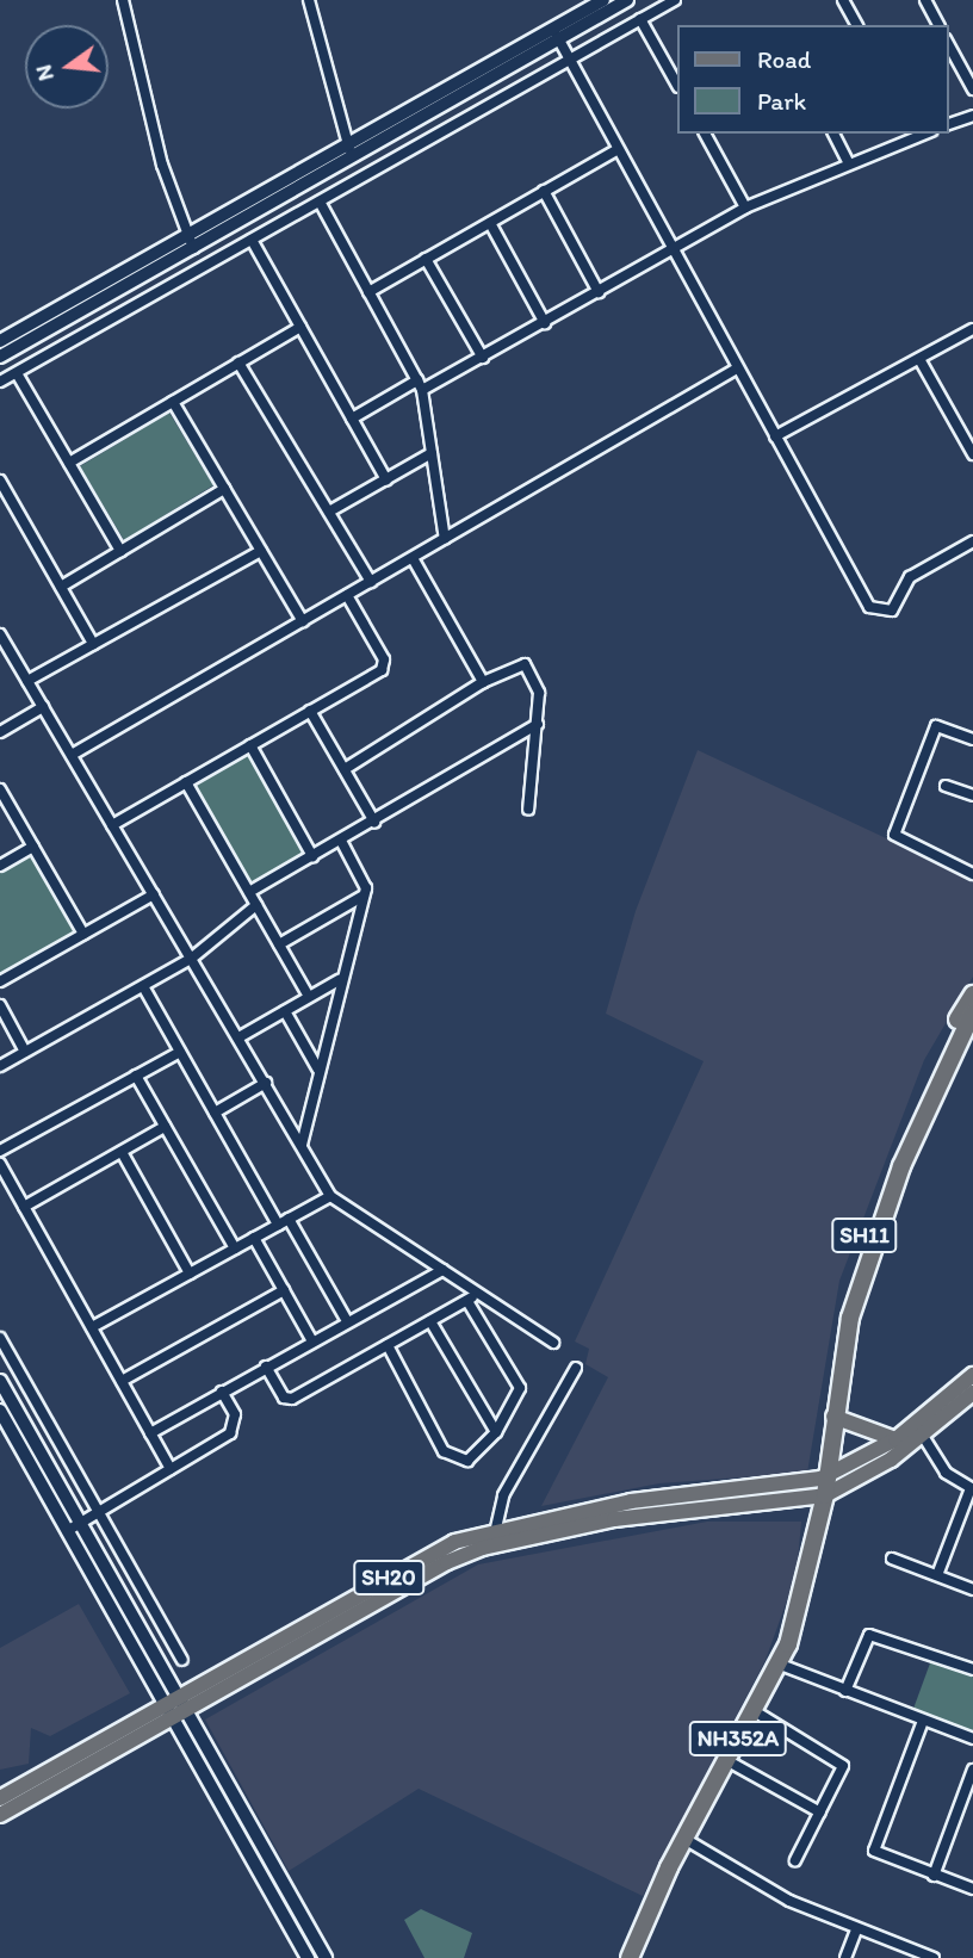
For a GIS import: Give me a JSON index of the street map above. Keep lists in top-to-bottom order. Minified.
{"streets":{"highway":["SH11","NH352A"],"main road":["SH20"]},"crossings":[["SH11","SH20"],["SH11","NH352A"],["SH20","NH352A"]],"legend":["Road","Park"],"north":"left"}
